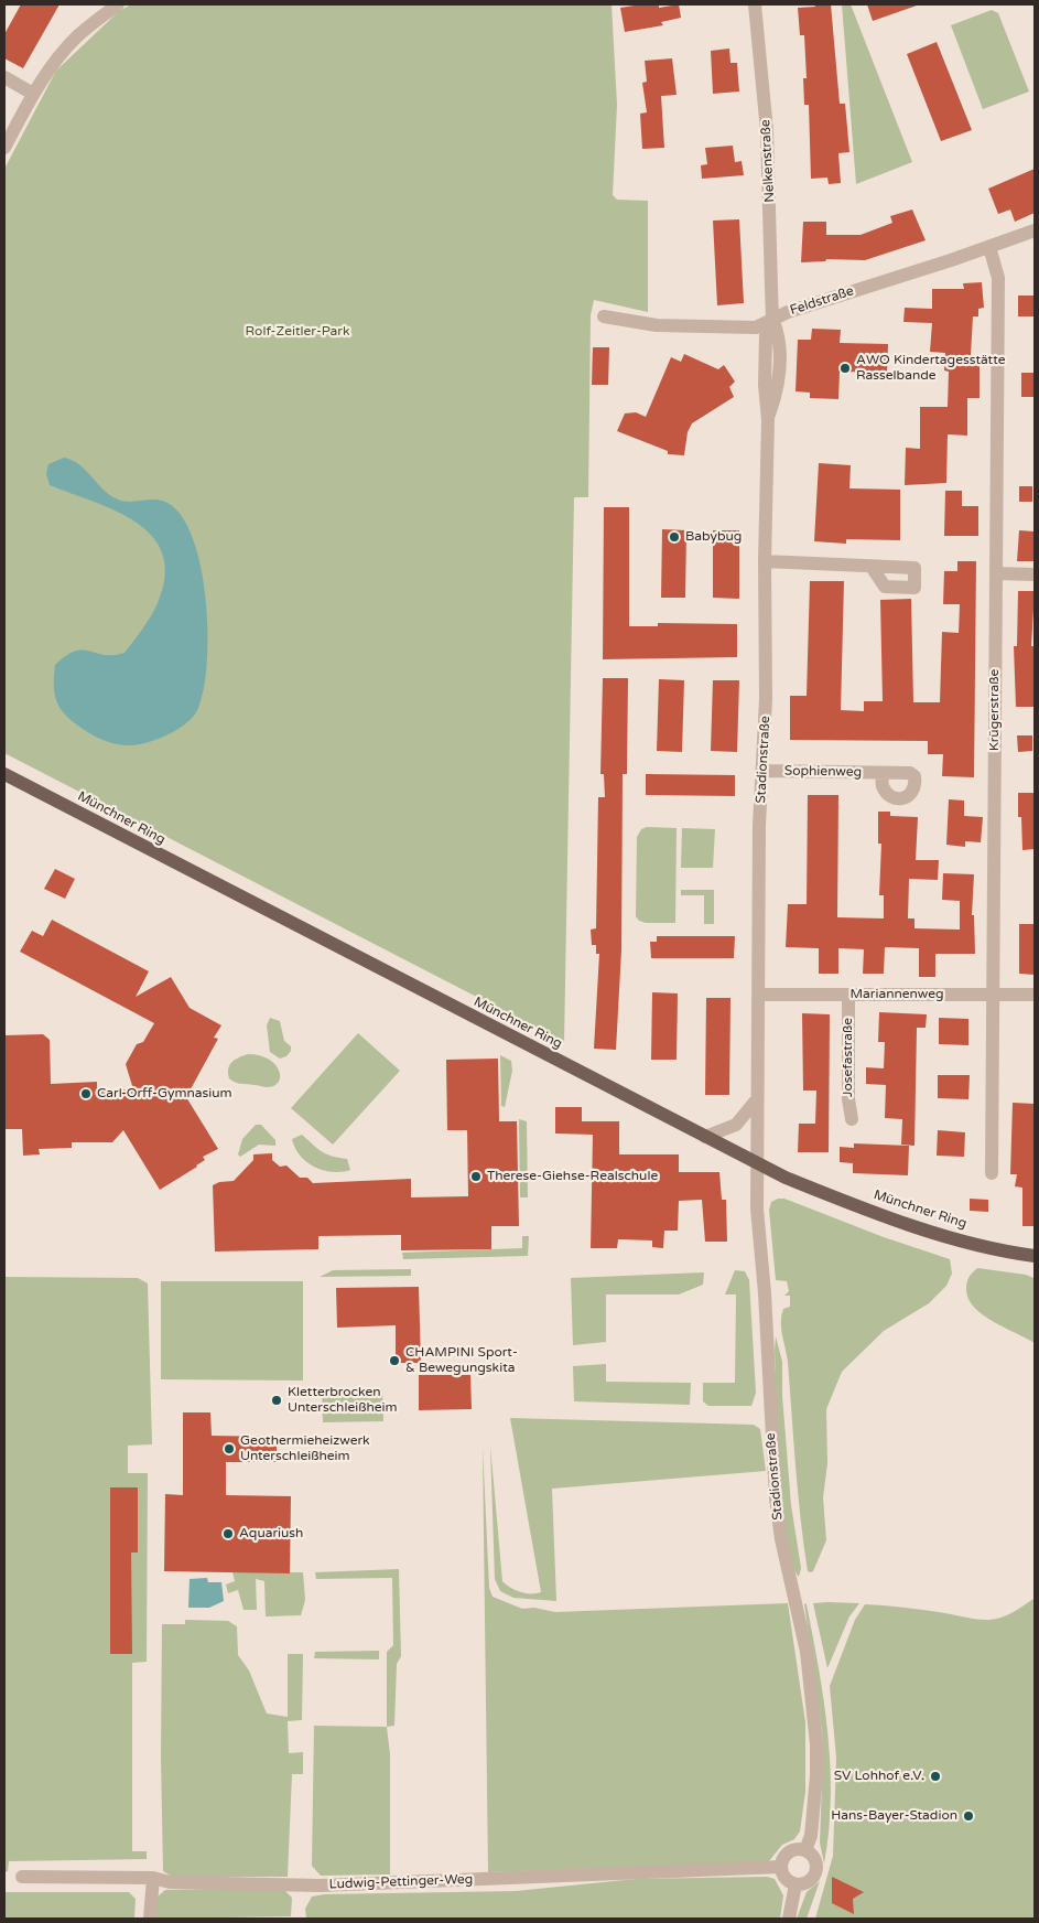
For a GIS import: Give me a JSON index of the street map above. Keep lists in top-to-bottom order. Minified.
{"streets":{"main road":["Münchner Ring"],"street":["Nelkenstraße","Feldstraße","Krügerstraße","Stadionstraße","Sophienweg","Mariannenweg","Josefastraße","Ludwig-Pettinger-Weg"]},"crossings":[["Nelkenstraße","Feldstraße"],["Nelkenstraße","Stadionstraße"],["Feldstraße","Krügerstraße"],["Feldstraße","Stadionstraße"],["Krügerstraße","Mariannenweg"],["Stadionstraße","Sophienweg"],["Stadionstraße","Münchner Ring"],["Stadionstraße","Mariannenweg"],["Stadionstraße","Ludwig-Pettinger-Weg"],["Mariannenweg","Josefastraße"]],"parks":["Rolf-Zeitler-Park"],"places":["AWO Kindertagesstätte Rasselbande","Babybug","Carl-Orff-Gymnasium","Therese-Giehse-Realschule","CHAMPINI Sport- & Bewegungskita","Kletterbrocken Unterschleißheim","Geothermieheizwerk Unterschleißheim","Aquariush","SV Lohhof e.V.","Hans-Bayer-Stadion"]}
